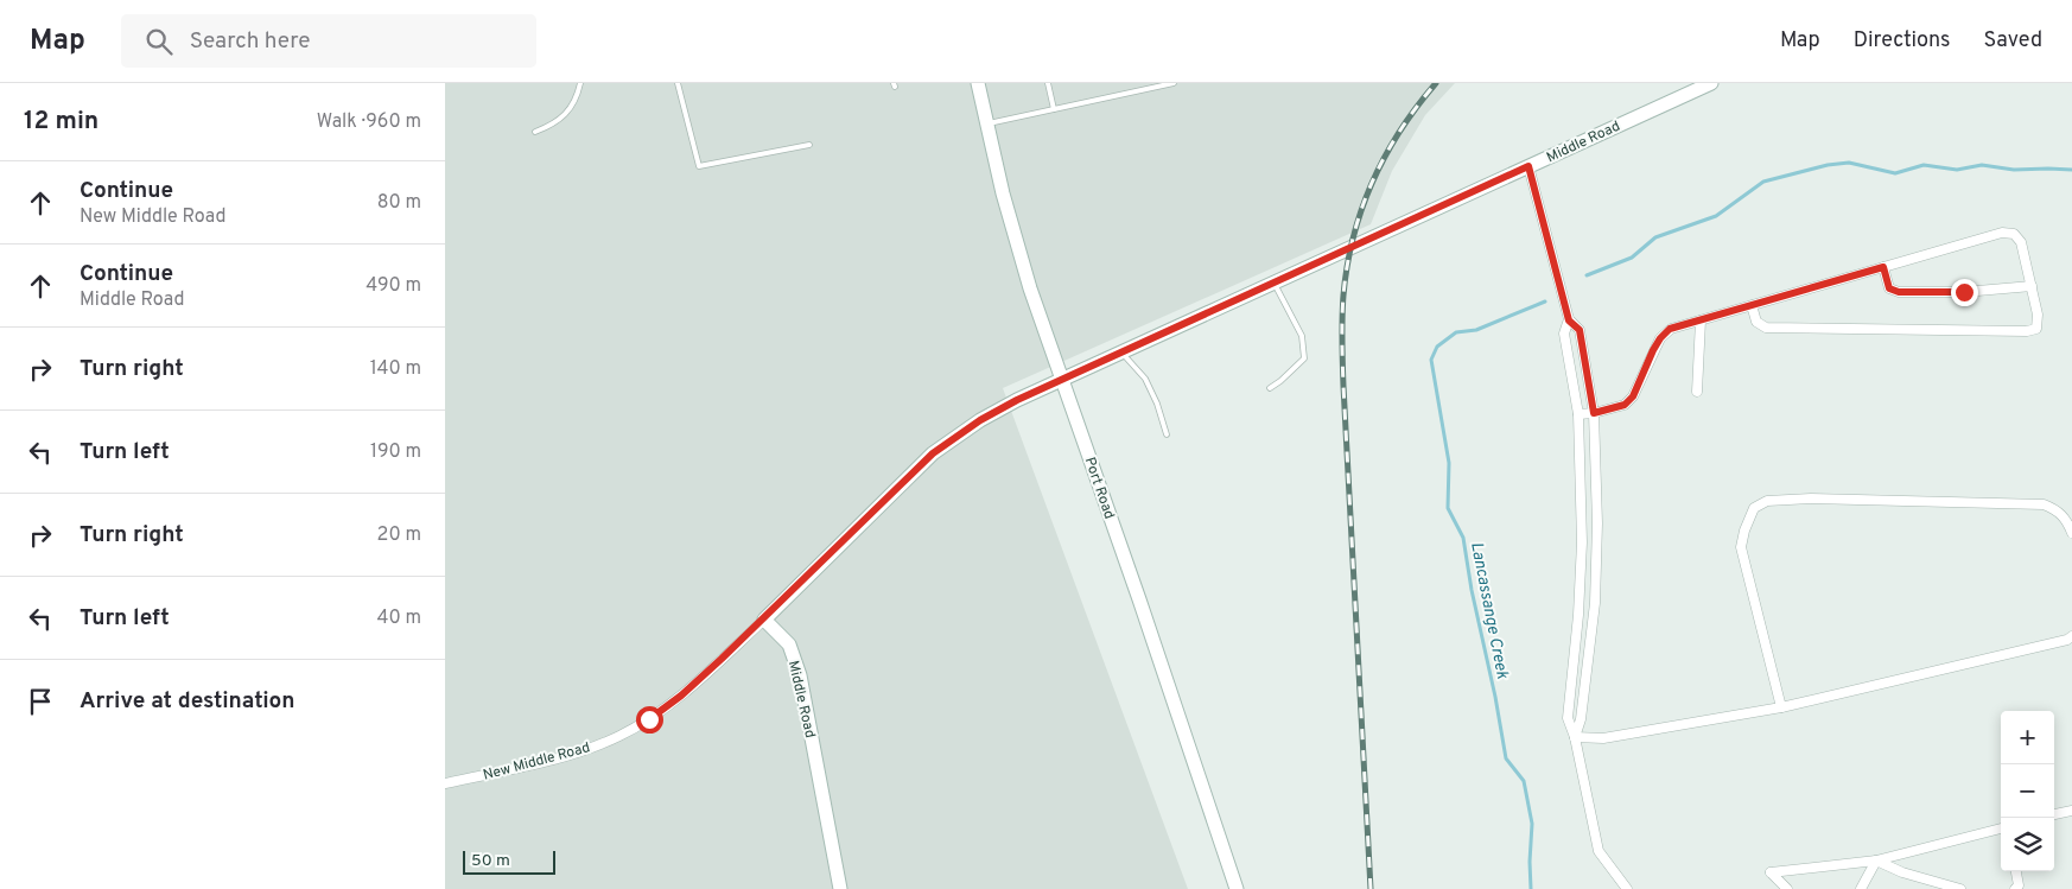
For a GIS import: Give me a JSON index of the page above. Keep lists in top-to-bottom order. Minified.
{"streets":{"main road":["Middle Road","Port Road"],"street":["New Middle Road"]},"crossings":[["Middle Road","Port Road"],["Middle Road","New Middle Road"]],"water":["Lancassange Creek"],"scale_bar":"50 m","page":{"header":"Map","search":"Search here","nav":["Map","Directions","Saved"],"heading":["12 min","Walk · 960 m"],"list":[["Continue","New Middle Road","80 m"],["Continue","Middle Road","490 m"],["Turn right","140 m"],["Turn left","190 m"],["Turn right","20 m"],["Turn left","40 m"],"Arrive at destination"],"map_buttons":["+","−"],"scale":"50 m"}}
